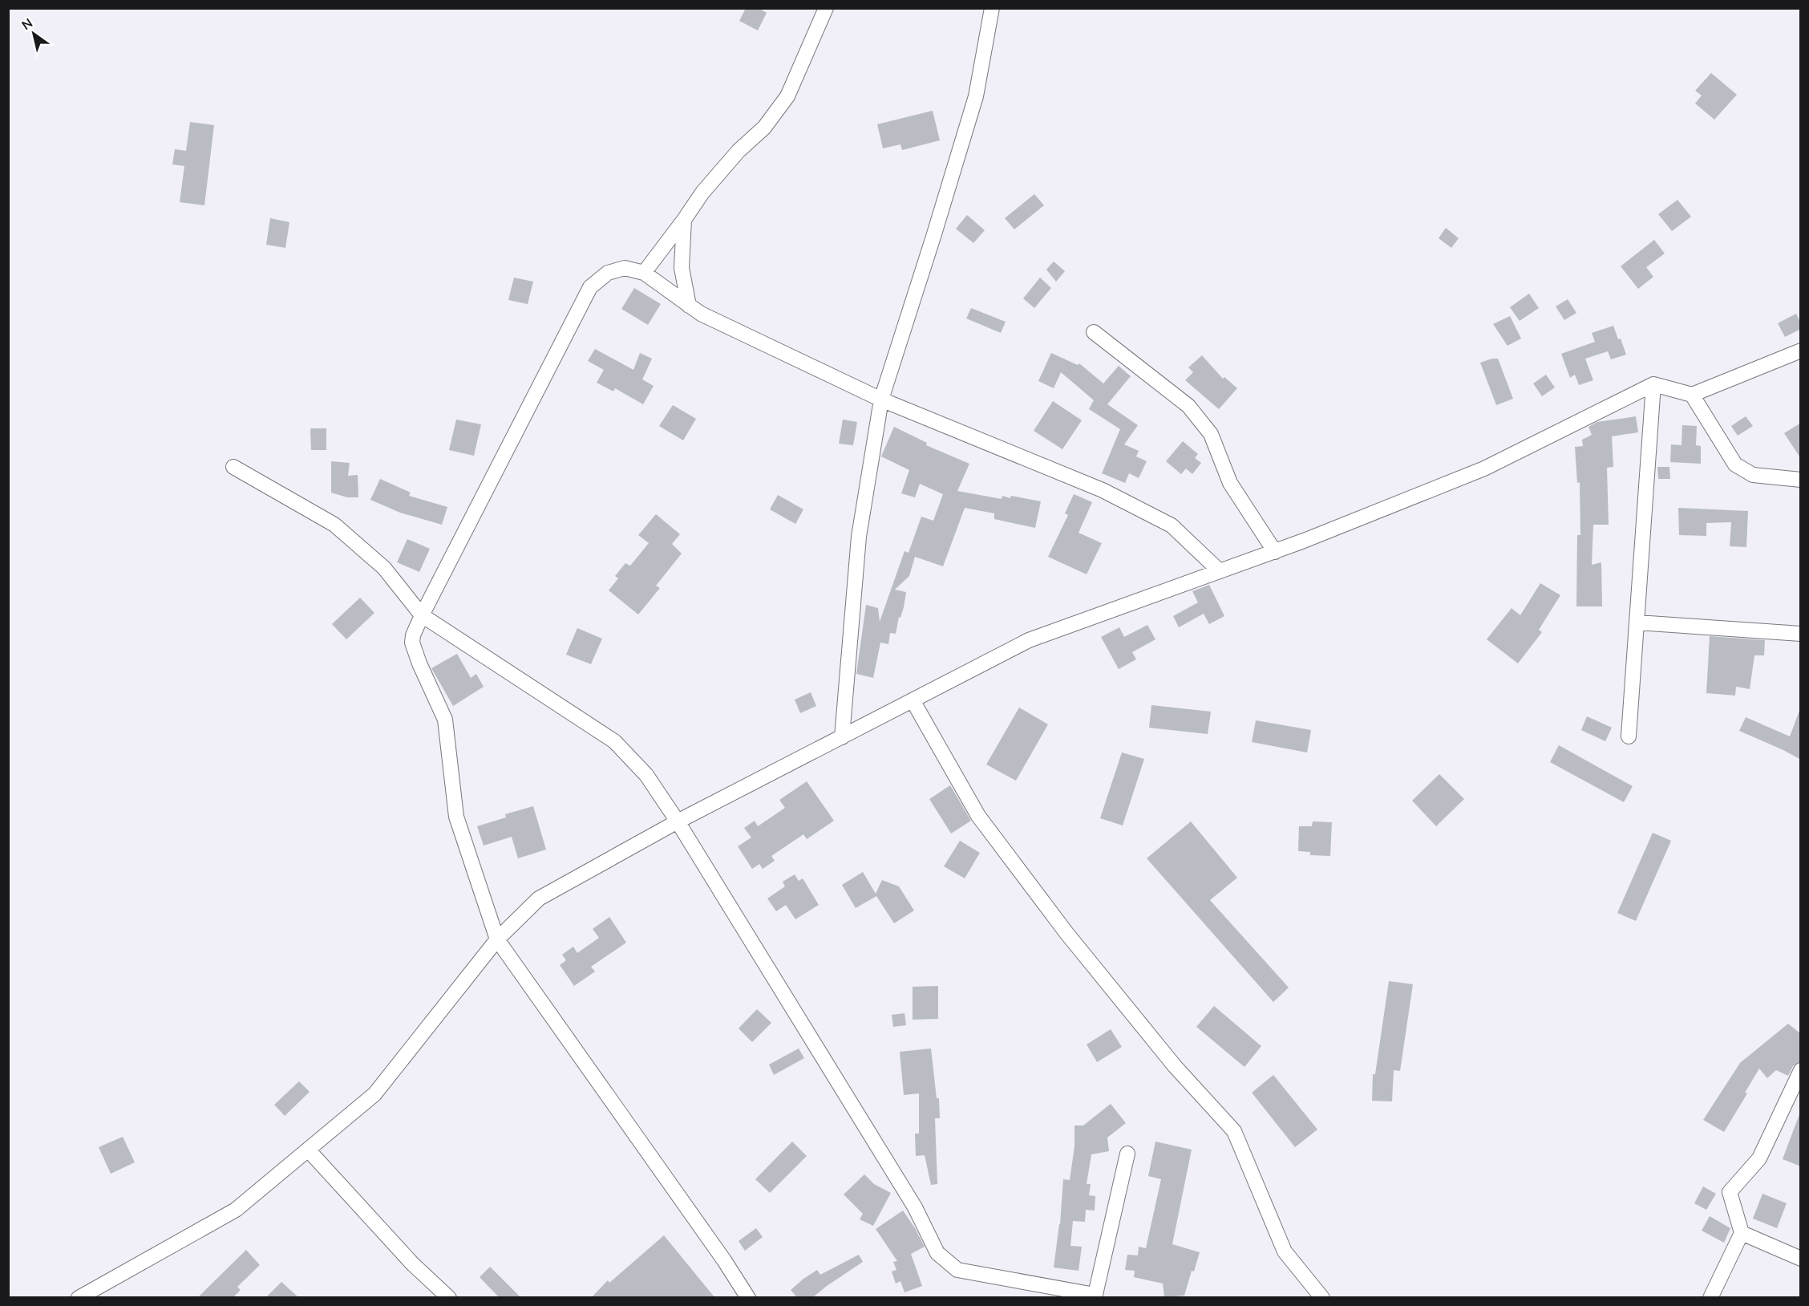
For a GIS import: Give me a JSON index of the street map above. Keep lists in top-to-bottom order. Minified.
{"north":"top left"}
